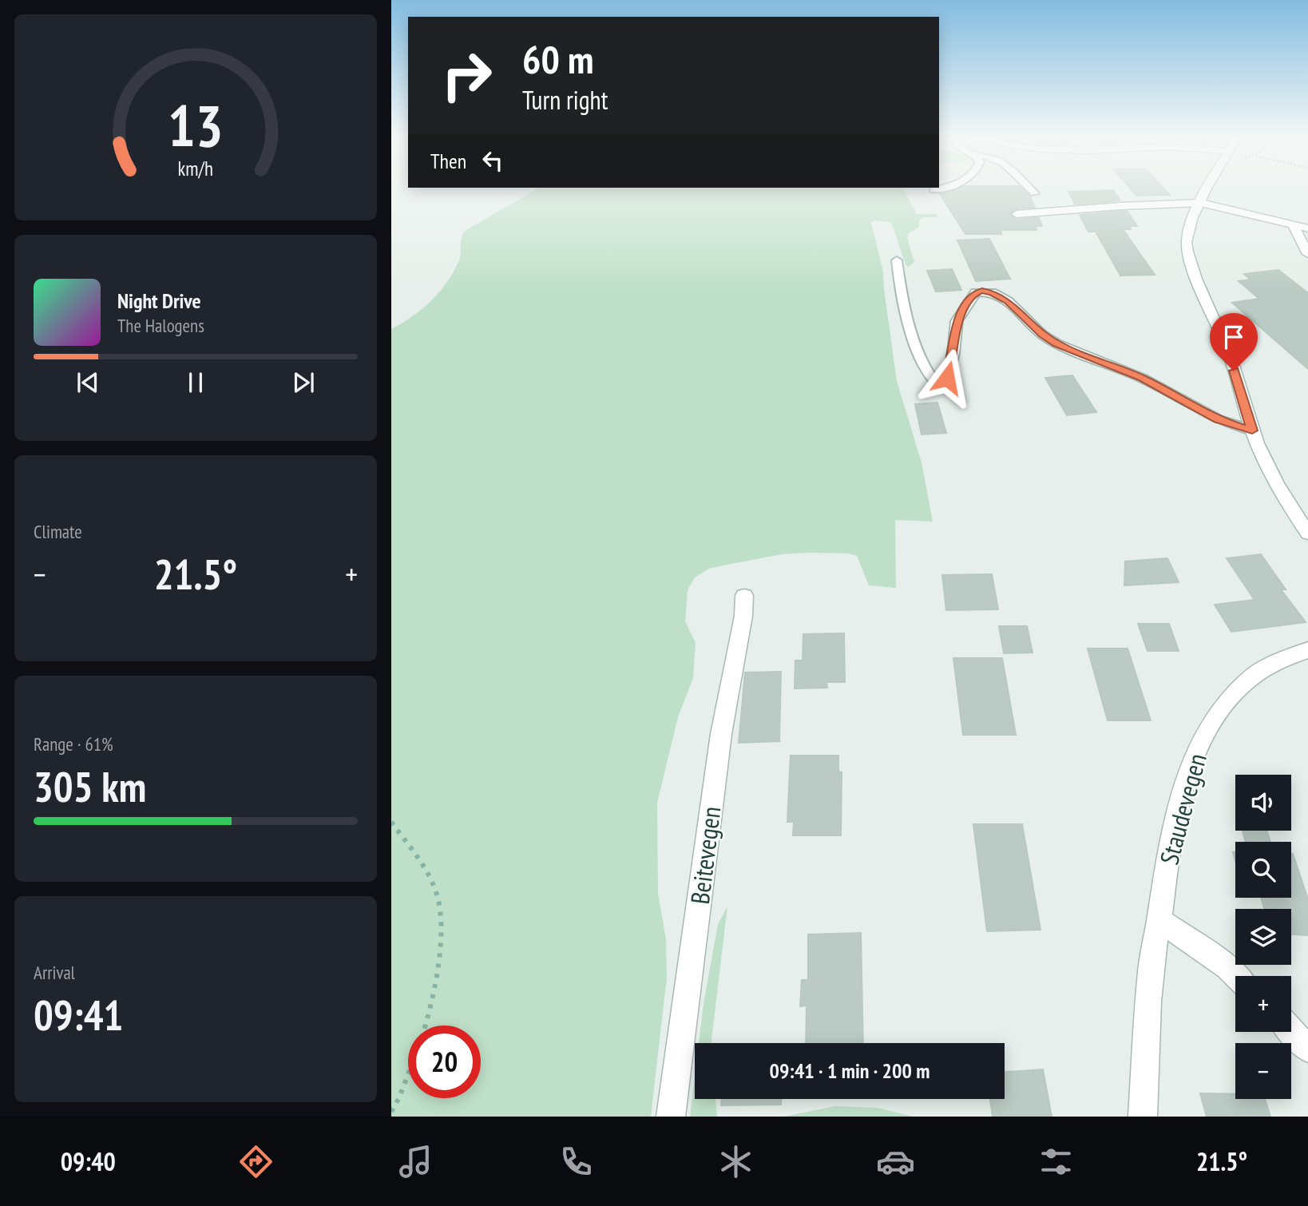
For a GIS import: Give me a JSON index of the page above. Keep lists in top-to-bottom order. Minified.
{"streets":{"street":["Staudevegen","Beitevegen"]},"page":{"turn":["60 m","Turn right"],"then":"Then","song":["Night Drive","The Halogens"],"tile":["Climate",["Range · 61%","305 km"],["Arrival","09:41"]],"heat":["−","21.5°","+"],"map_buttons":["+","−"],"limit":"20","trip":"09:41 · 1 min · 200 m","tabs":["09:40","21.5°"],"gauge":["13","km/h"]}}
